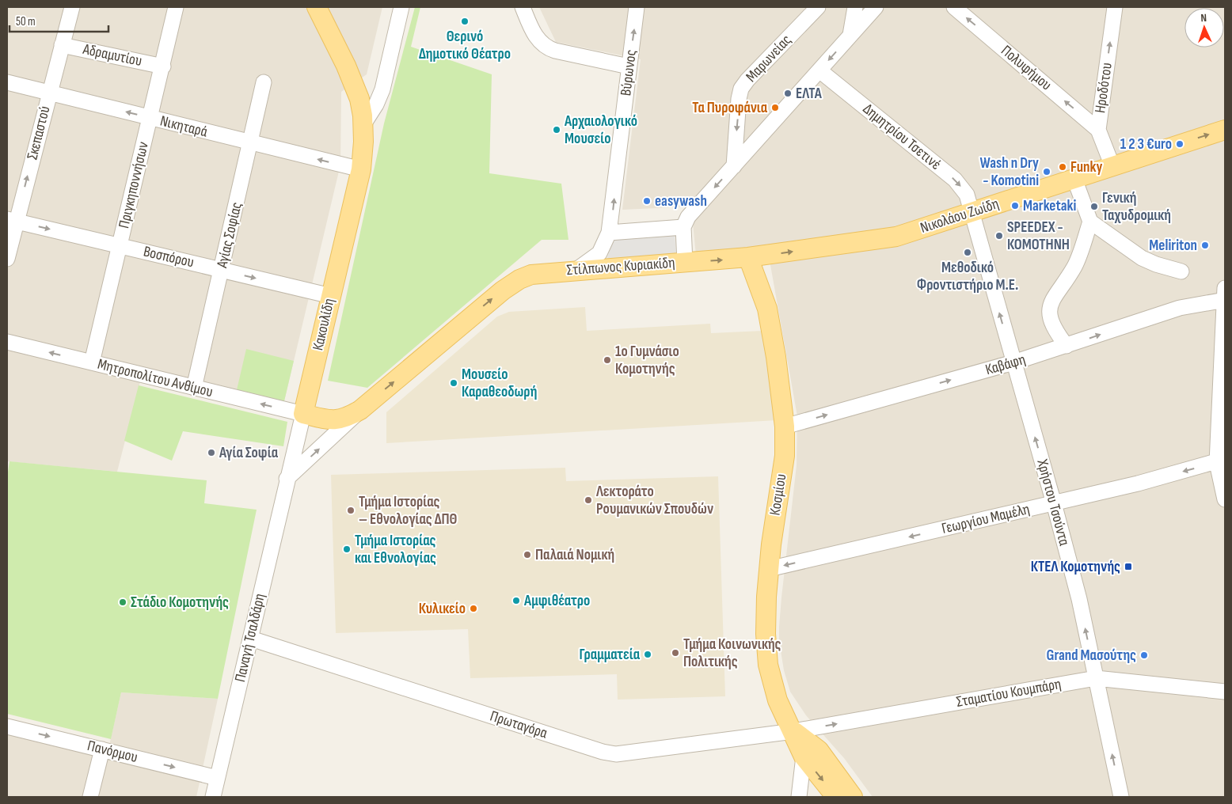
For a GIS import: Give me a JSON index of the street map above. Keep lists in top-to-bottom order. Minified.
{"streets":{"main road":["Νικολάου Ζωίδη","Στίλπωνος Κυριακίδη","Κακουλίδη","Κοσμίου"],"street":["Αδραμυτίου","Μαρωνείας","Πολυφήμου","Βύρωνος","Ηροδότου","Νικηταρά","Σκεπαστού","Δημητρίου Τσετινέ","Πριγκηποννήσων","Αγίας Σοφίας","Βοσπόρου","Καβάφη","Μητροπολίτου Ανθίμου","Χρήστου Τσούντα","Γεωργίου Μαμέλη","Παναγή Τσαλδάρη","Σταματίου Κουμπάρη","Πρωταγόρα","Πανόρμου"]},"crossings":[["Αδραμυτίου","Σκεπαστού"],["Αδραμυτίου","Πριγκηποννήσων"],["Πολυφήμου","Ηροδότου"],["Βύρωνος","Στίλπωνος Κυριακίδη"],["Ηροδότου","Νικολάου Ζωίδη"],["Νικηταρά","Σκεπαστού"],["Νικηταρά","Πριγκηποννήσων"],["Νικηταρά","Αγίας Σοφίας"],["Νικηταρά","Κακουλίδη"],["Σκεπαστού","Βοσπόρου"],["Δημητρίου Τσετινέ","Νικολάου Ζωίδη"],["Δημητρίου Τσετινέ","Χρήστου Τσούντα"],["Πριγκηποννήσων","Βοσπόρου"],["Πριγκηποννήσων","Μητροπολίτου Ανθίμου"],["Νικολάου Ζωίδη","Στίλπωνος Κυριακίδη"],["Νικολάου Ζωίδη","Κοσμίου"],["Νικολάου Ζωίδη","Χρήστου Τσούντα"],["Αγίας Σοφίας","Βοσπόρου"],["Αγίας Σοφίας","Μητροπολίτου Ανθίμου"],["Βοσπόρου","Κακουλίδη"],["Στίλπωνος Κυριακίδη","Κακουλίδη"],["Στίλπωνος Κυριακίδη","Μητροπολίτου Ανθίμου"],["Κακουλίδη","Μητροπολίτου Ανθίμου"],["Κακουλίδη","Παναγή Τσαλδάρη"],["Καβάφη","Κοσμίου"],["Καβάφη","Χρήστου Τσούντα"],["Κοσμίου","Γεωργίου Μαμέλη"],["Κοσμίου","Σταματίου Κουμπάρη"],["Κοσμίου","Πρωταγόρα"],["Χρήστου Τσούντα","Γεωργίου Μαμέλη"],["Χρήστου Τσούντα","Σταματίου Κουμπάρη"],["Παναγή Τσαλδάρη","Πρωταγόρα"],["Παναγή Τσαλδάρη","Πανόρμου"],["Σταματίου Κουμπάρη","Πρωταγόρα"]],"one_way":["Πολυφήμου","Βύρωνος","Ηροδότου","Νικηταρά","Σκεπαστού","Δημητρίου Τσετινέ","Νικολάου Ζωίδη","Βοσπόρου","Στίλπωνος Κυριακίδη","Καβάφη","Μητροπολίτου Ανθίμου","Χρήστου Τσούντα","Γεωργίου Μαμέλη","Σταματίου Κουμπάρη","Πανόρμου"],"places":{"other":["Θερινό Δημοτικό Θέατρο","ΕΛΤΑ","Τα Πυροφάνια","Αρχαιολογικό Μουσείο","1 2 3 €uro","Funky","Wash n Dry - Komotini","easywash","Marketaki","Γενική Ταχυδρομική","SPEEDEX - ΚΟΜΟΤΗΝΗ","Meliriton","Μεθοδικό Φροντιστήριο Μ.Ε.","1ο Γυμνάσιο Κομοτηνής","Μουσείο Καραθεοδωρή","Αγία Σοφία","Λεκτοράτο Ρουμανικών Σπουδών","Τμήμα Ιστορίας – Εθνολογίας ΔΠΘ","Τμήμα Ιστορίας και Εθνολογίας","Παλαιά Νομική","Αμφιθέατρο","Στάδιο Κομοτηνής","Κυλικείο","Τμήμα Κοινωνικής Πολιτικής","Γραμματεία","Grand Μασούτης"],"transit":["ΚΤΕΛ Κομοτηνής"]},"scale_bar":"50 m","north":"top"}
